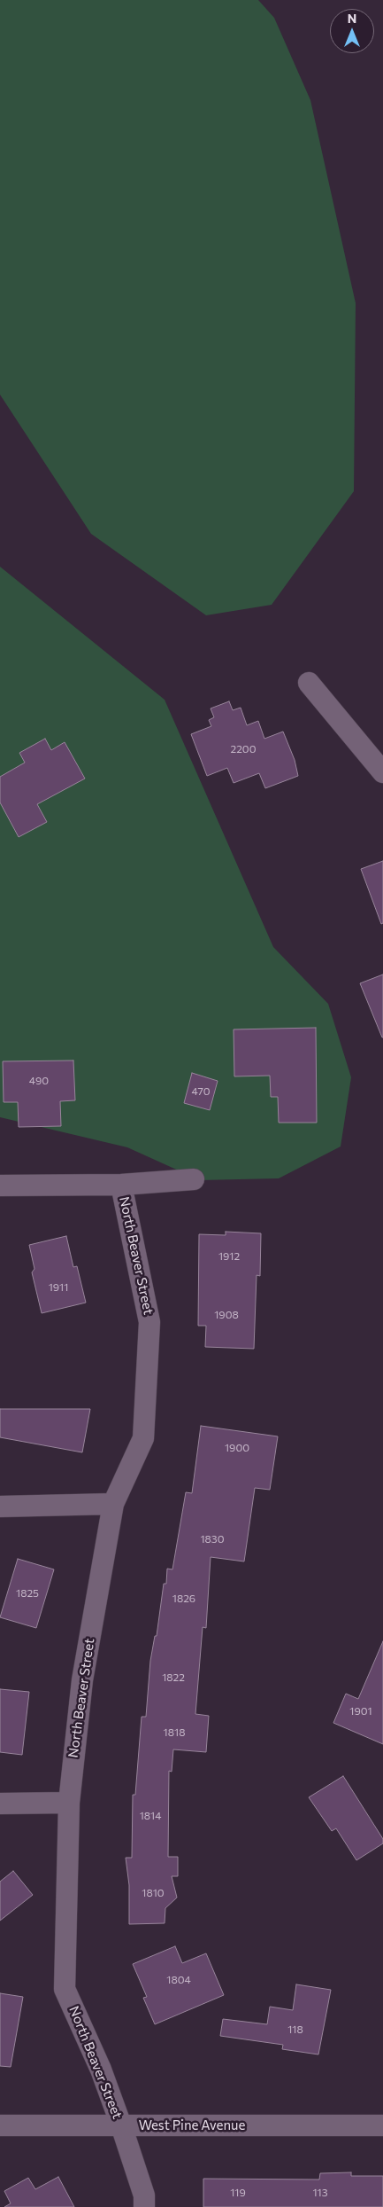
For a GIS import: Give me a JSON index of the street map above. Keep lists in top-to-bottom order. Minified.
{"streets":{"street":["North Beaver Street","West Pine Avenue"]},"crossings":[["North Beaver Street","West Pine Avenue"]],"house_numbers":["2200","490","470","1912","1911","1908","1900","1830","1825","1826","1822","1901","1818","1814","1810","1804","118","119","113"],"north":"top"}
